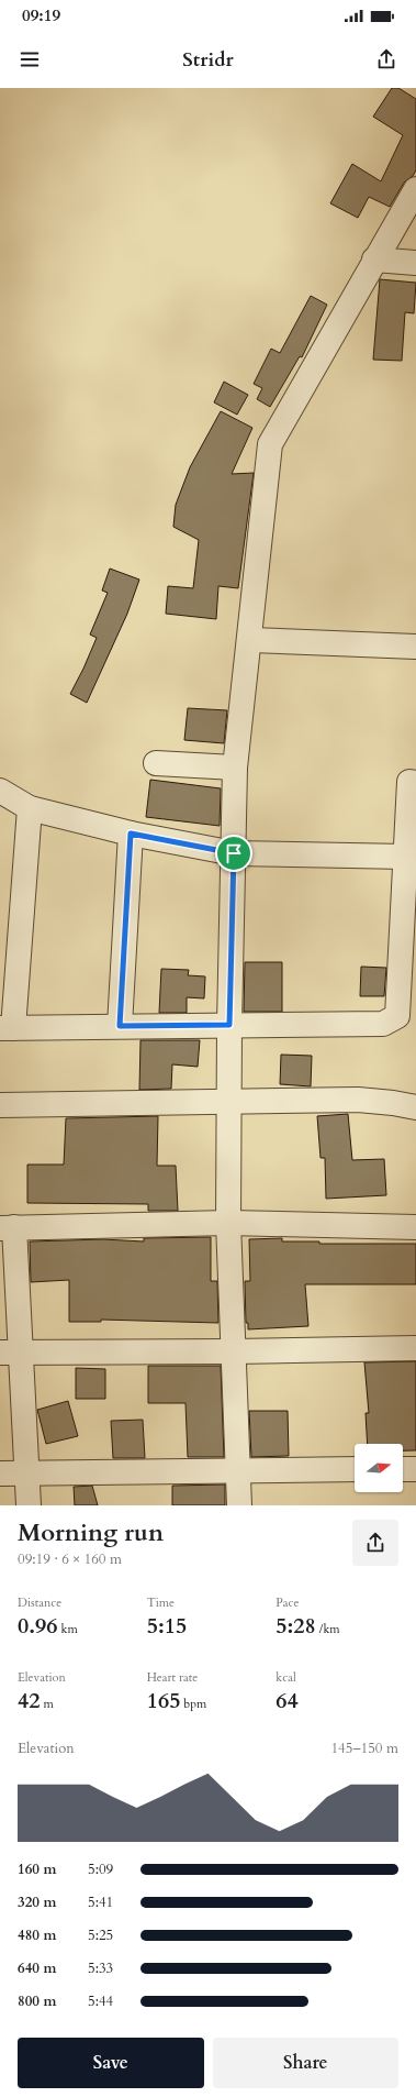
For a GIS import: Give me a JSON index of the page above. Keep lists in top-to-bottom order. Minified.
{"north":"right","page":{"status":"09:19","header":"Stridr","heading":["Morning run","09:19 · 6 × 160 m"],"stats":[["Distance","0.96 km"],["Time","5:15"],["Pace","5:28 /km"],["Elevation","42 m"],["Heart rate","165 bpm"],["kcal","64"]],"chart":["Elevation","145–150 m"],"list":[{"name":"160 m","note":"5:09"},{"name":"320 m","note":"5:41"},{"name":"480 m","note":"5:25"},{"name":"640 m","note":"5:33"},{"name":"800 m","note":"5:44"}],"buttons":["Save","Share"]}}
